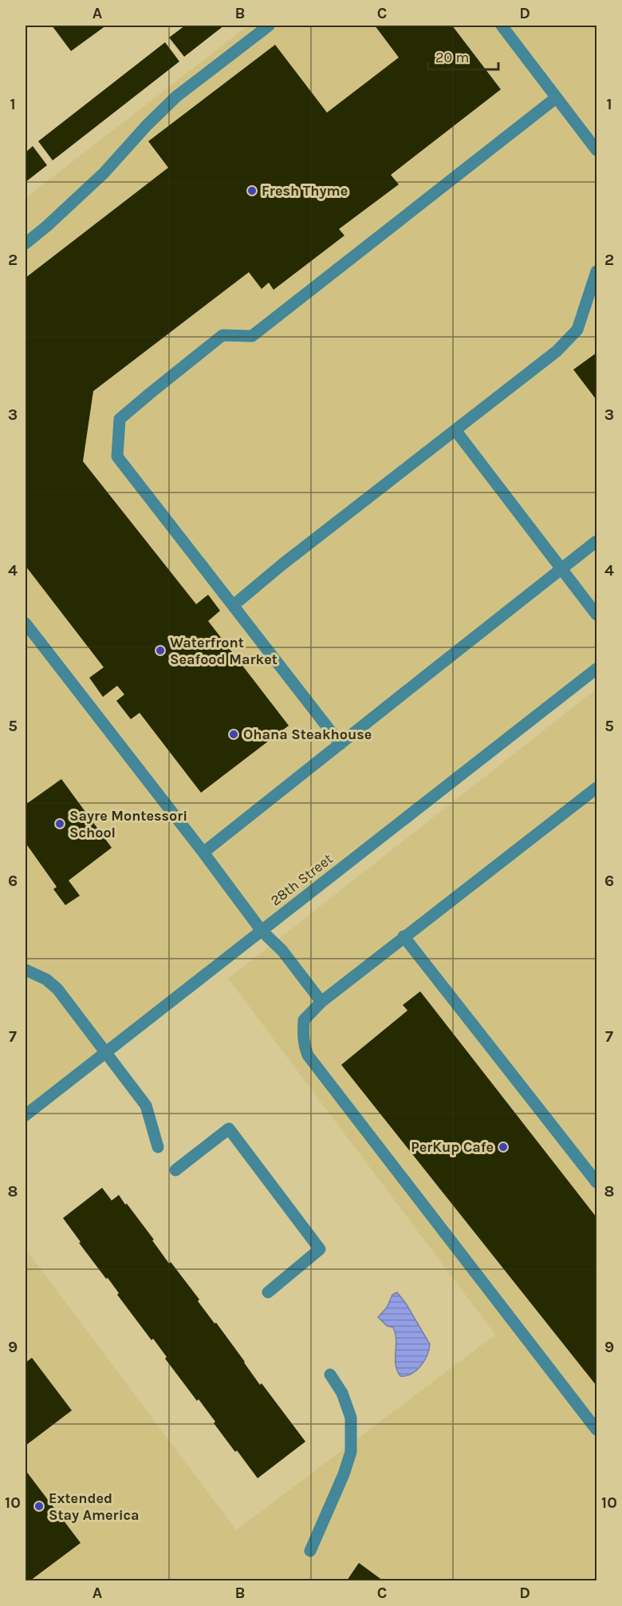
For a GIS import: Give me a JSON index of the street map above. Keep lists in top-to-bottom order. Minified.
{"streets":{"street":["28th Street"]},"places":["Fresh Thyme","Waterfront Seafood Market","Ohana Steakhouse","Sayre Montessori School","PerKup Cafe","Extended Stay America"],"scale_bar":"20 m","grid":{"columns":["A","B","C","D"],"rows":["1","2","3","4","5","6","7","8","9","10"]}}
